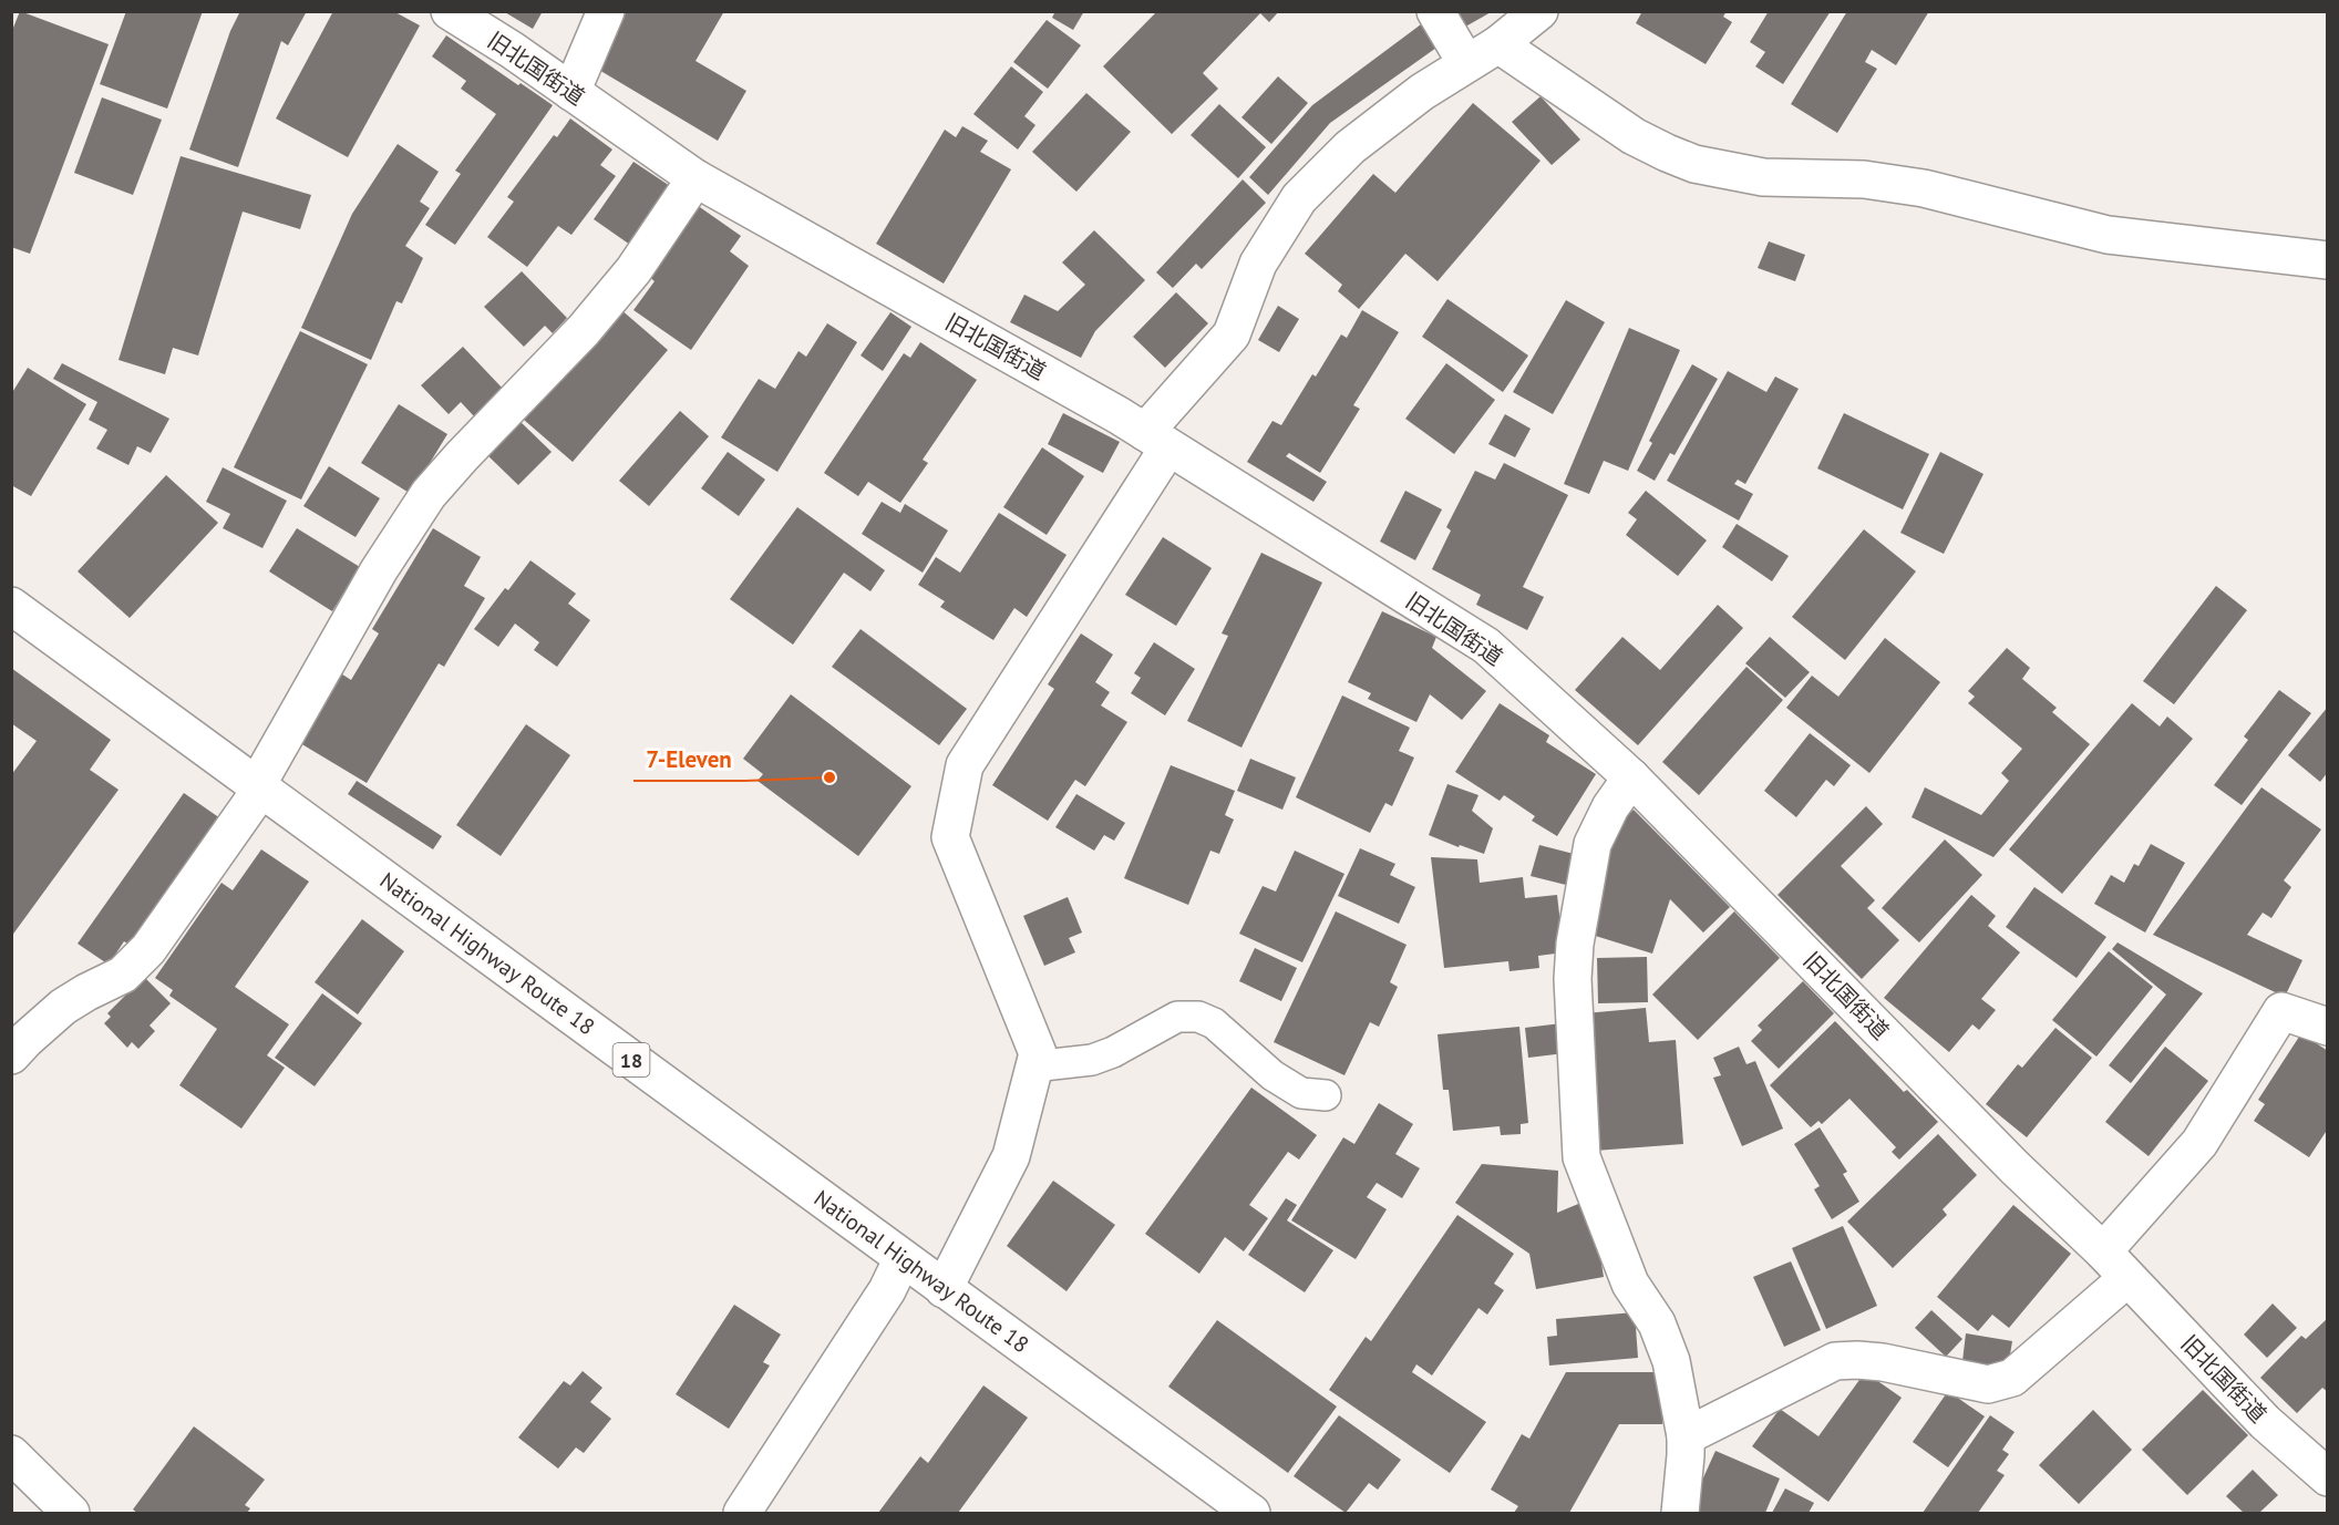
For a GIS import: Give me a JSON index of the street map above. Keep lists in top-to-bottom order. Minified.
{"streets":{"main road":["旧北国街道","National Highway Route 18","18"]},"places":["7-Eleven"]}
